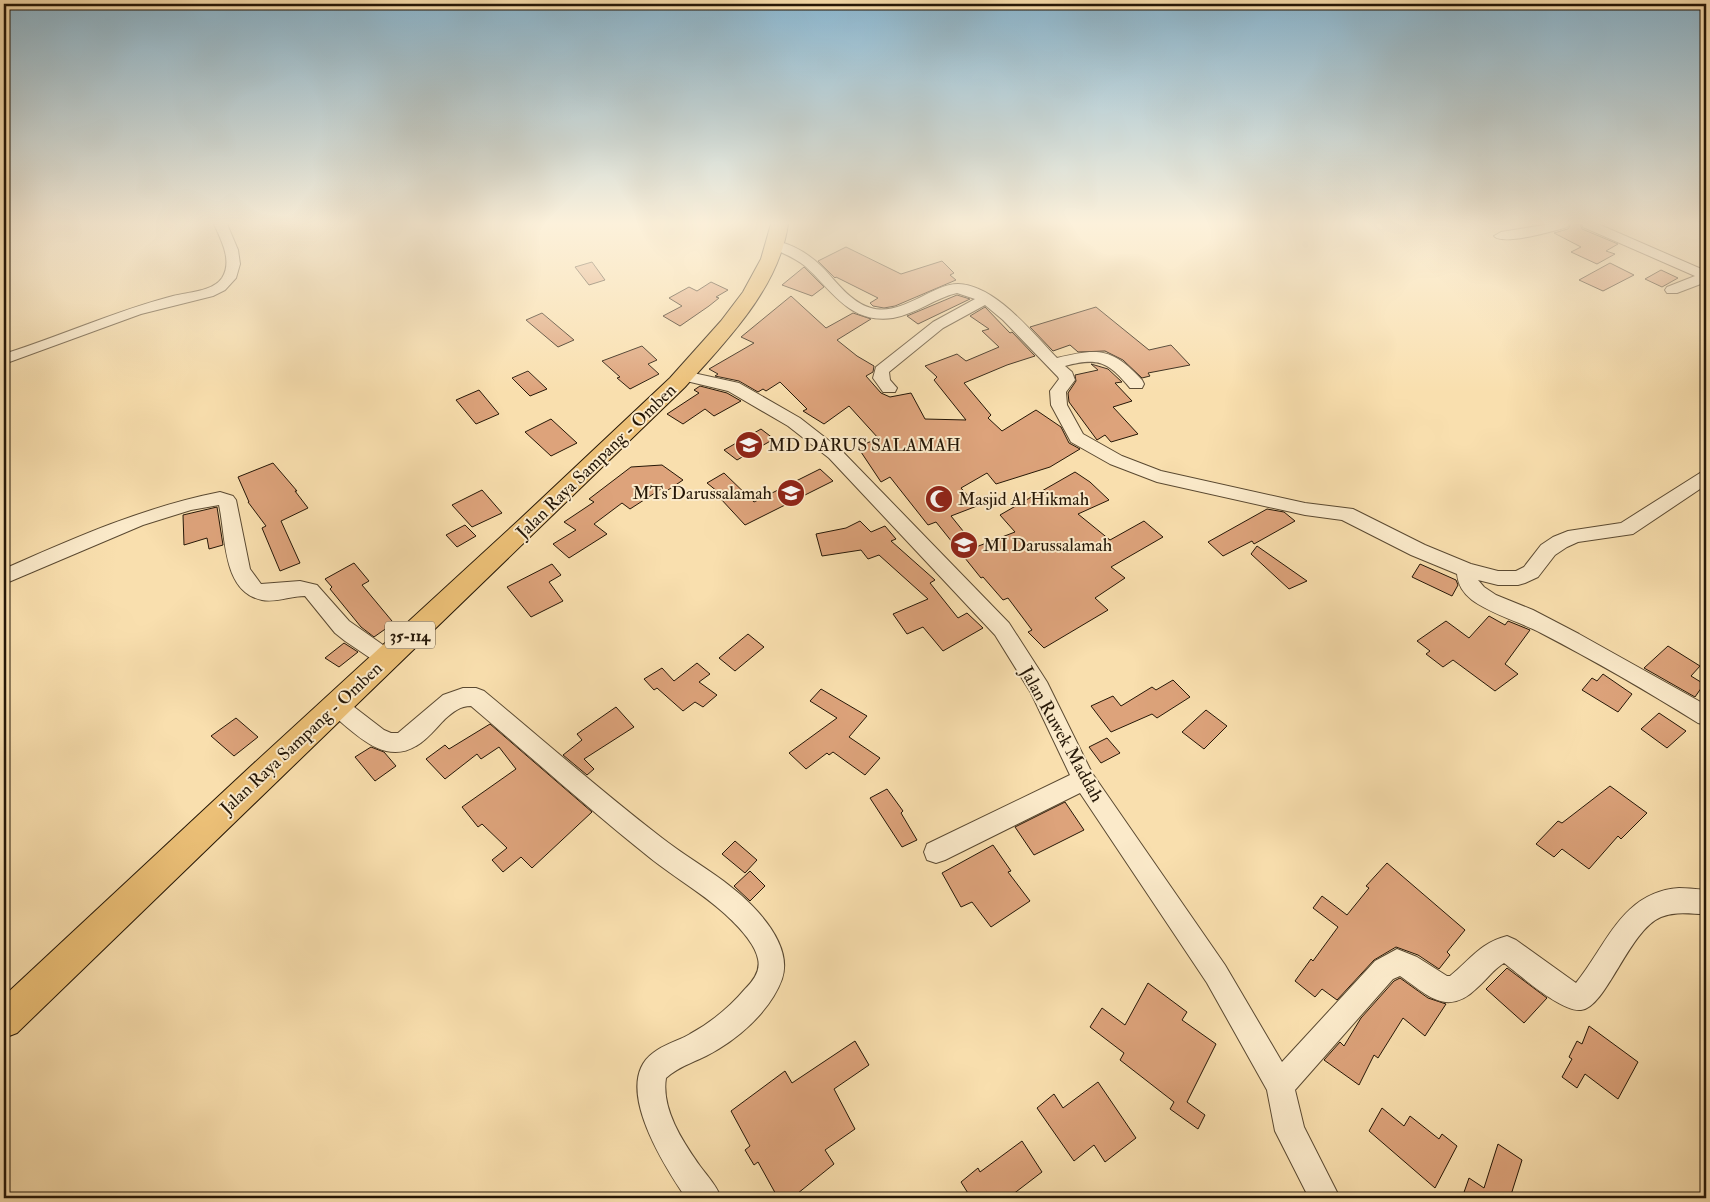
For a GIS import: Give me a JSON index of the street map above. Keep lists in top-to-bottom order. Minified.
{"streets":{"main road":["Jalan Raya Sampang - Omben","35-114"],"street":["Jalan Ruwek Maddah"]},"crossings":[["Jalan Raya Sampang - Omben","Jalan Ruwek Maddah"]],"places":{"school or university":["MD DARUS SALAMAH","MTs Darussalamah","MI Darussalamah"],"mosque":["Masjid Al Hikmah"]}}
